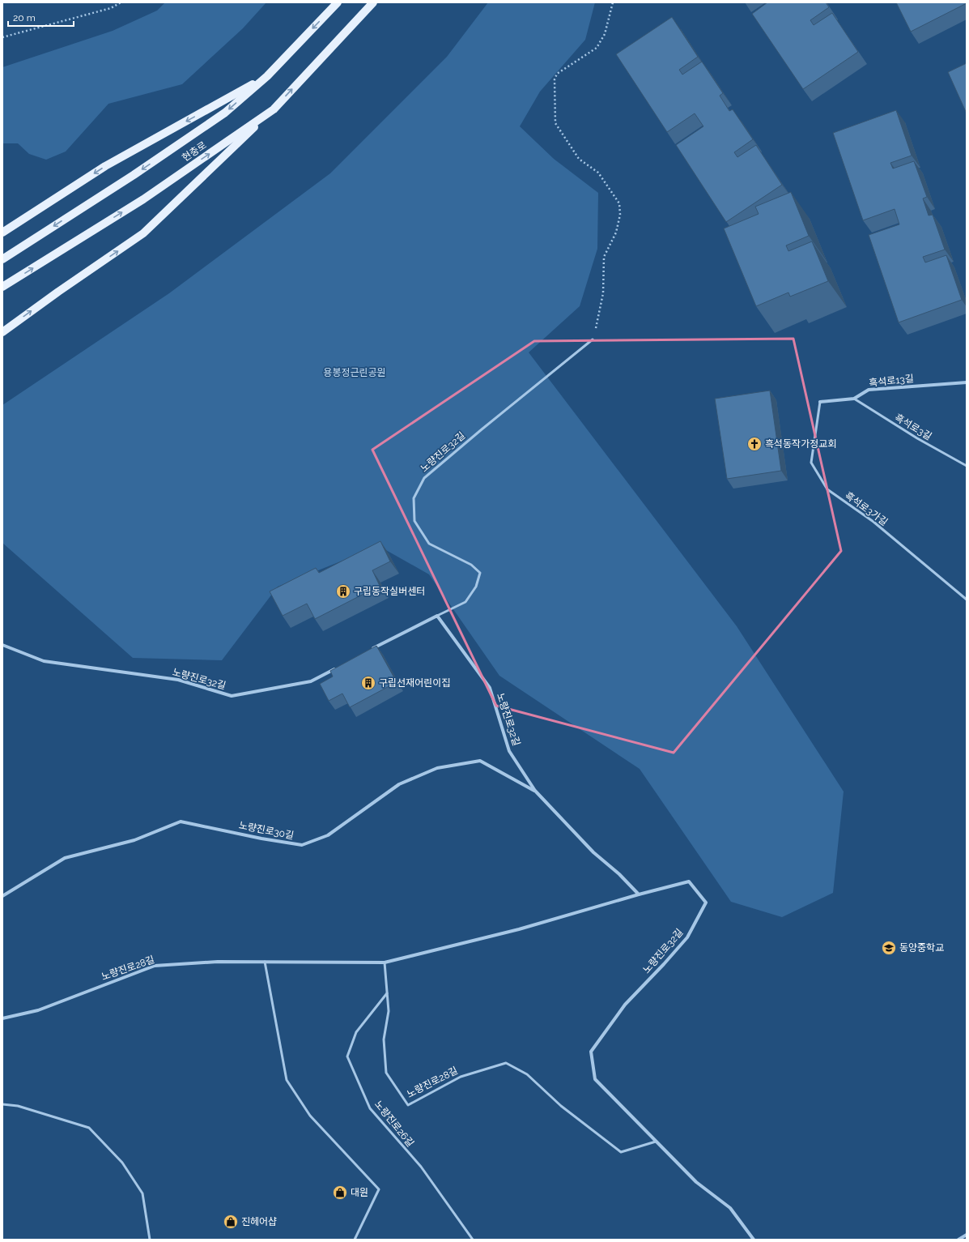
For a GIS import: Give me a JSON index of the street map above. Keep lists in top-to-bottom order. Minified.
{"streets":{"main road":["현충로"],"street":["흑석로13길","노량진로32길","노량진로30길","노량진로28길"],"lane":["흑석로3길","흑석로3가길","노량진로26길"]},"crossings":[["흑석로13길","흑석로3길"],["흑석로13길","흑석로3가길"],["노량진로32길","노량진로30길"],["노량진로32길","노량진로28길"],["노량진로28길","노량진로26길"]],"parks":["용봉정근린공원"],"places":{"church":["흑석동작가정교회"],"building":["구립동작실버센터","구립선재어린이집"],"school or university":["동양중학교"],"shop":["대원","진헤어샵"]},"scale_bar":"20 m"}
